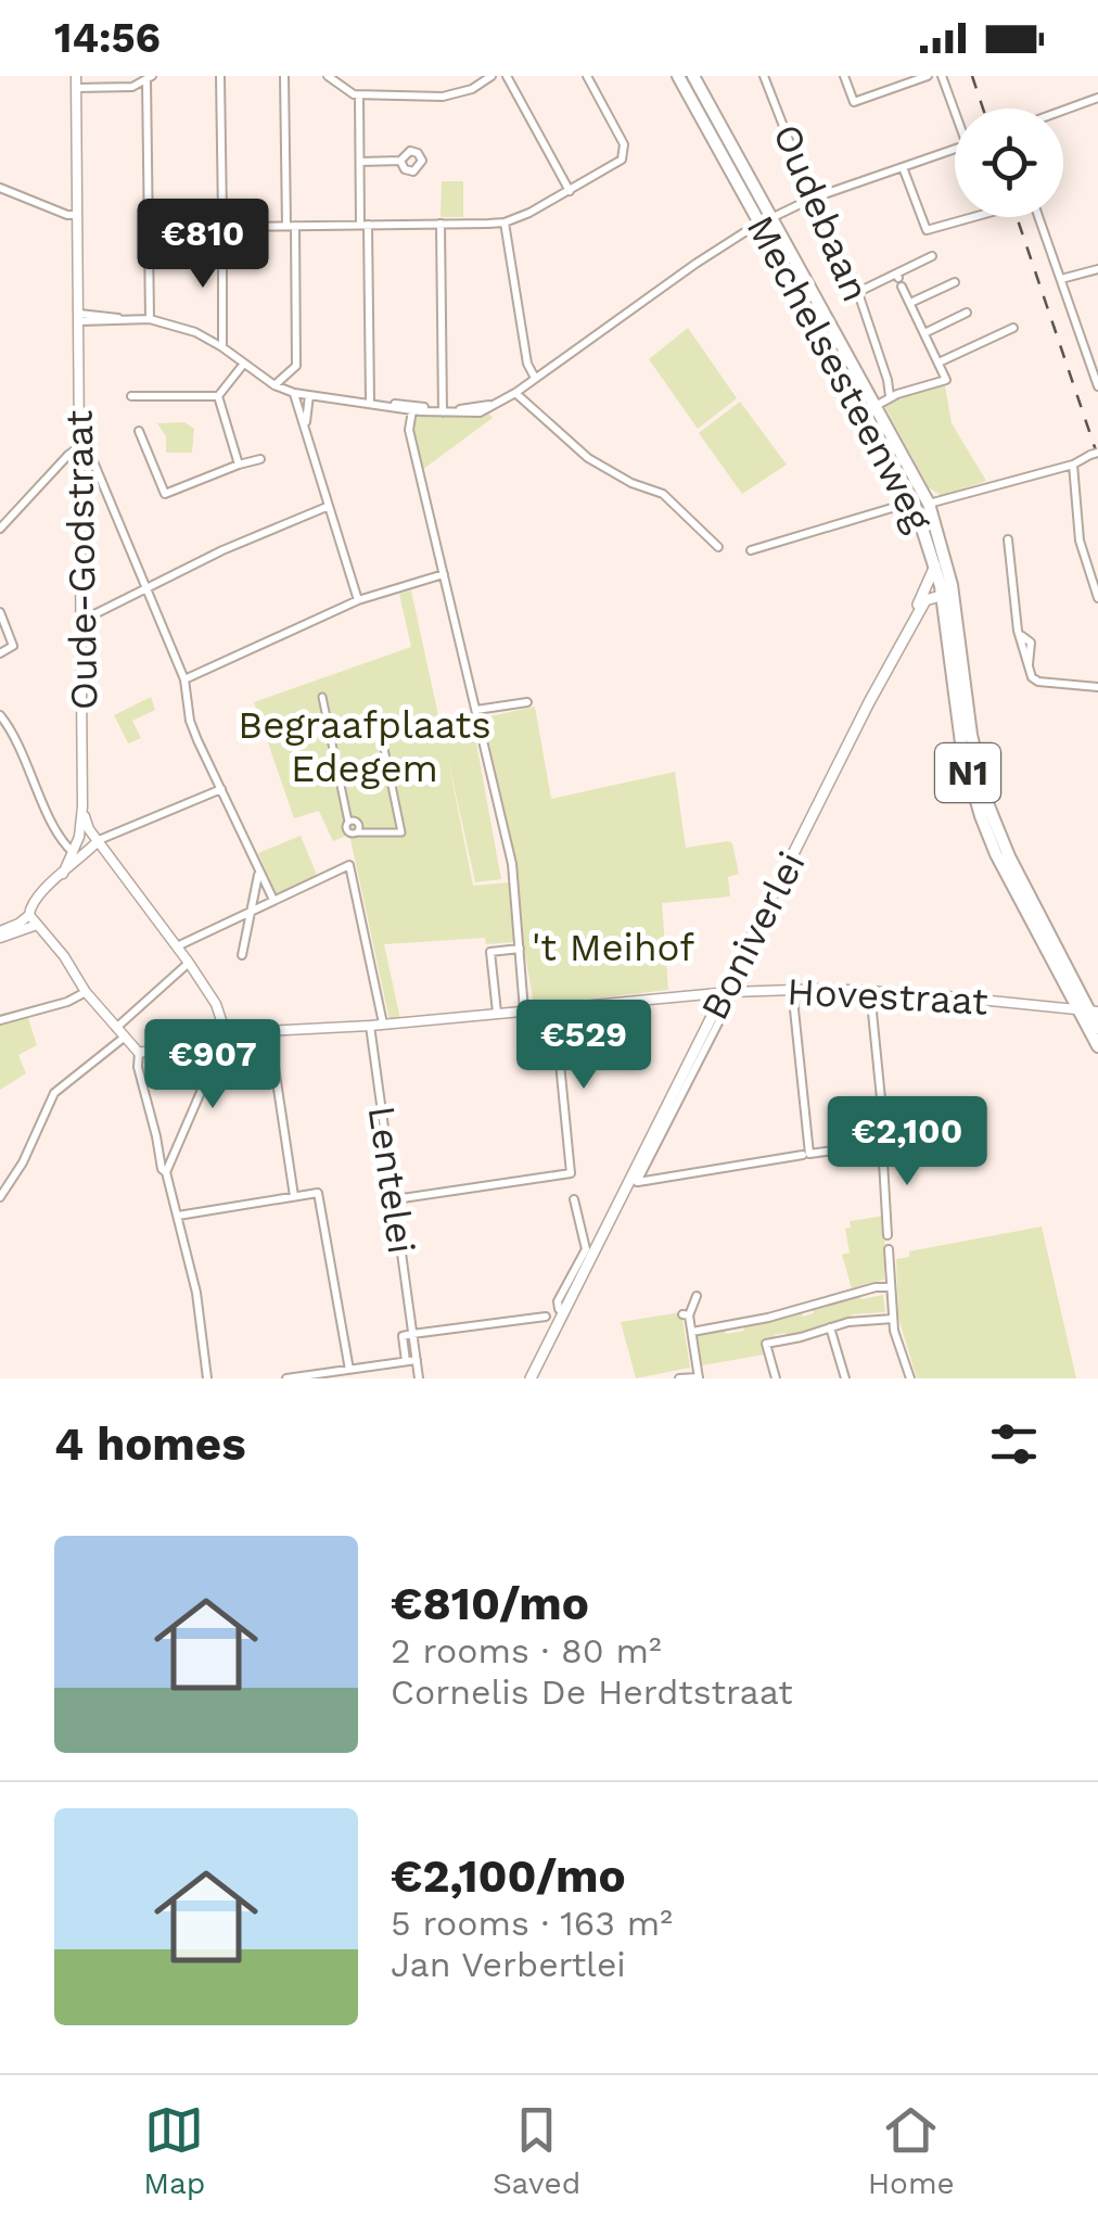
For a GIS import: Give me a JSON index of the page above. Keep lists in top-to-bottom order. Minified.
{"streets":{"main road":["Mechelsesteenweg","N1","Boniverlei"],"street":["Oudebaan","Oude-Godstraat","Hovestraat","Lentelei"]},"crossings":[["Mechelsesteenweg","Boniverlei"],["Mechelsesteenweg","Hovestraat"],["Oude-Godstraat","Hovestraat"],["Boniverlei","Hovestraat"],["Hovestraat","Lentelei"]],"parks":["Begraafplaats Edegem","'t Meihof"],"page":{"status":"14:56","price":["€810","€529","€907","€2,100"],"heading":"4 homes","list":[{"name":"€810/mo","note":"2 rooms · 80 m² · Cornelis De Herdtstraat"},{"name":"€2,100/mo","note":"5 rooms · 163 m² · Jan Verbertlei"}],"tabs":["Map","Saved","Home"]}}
